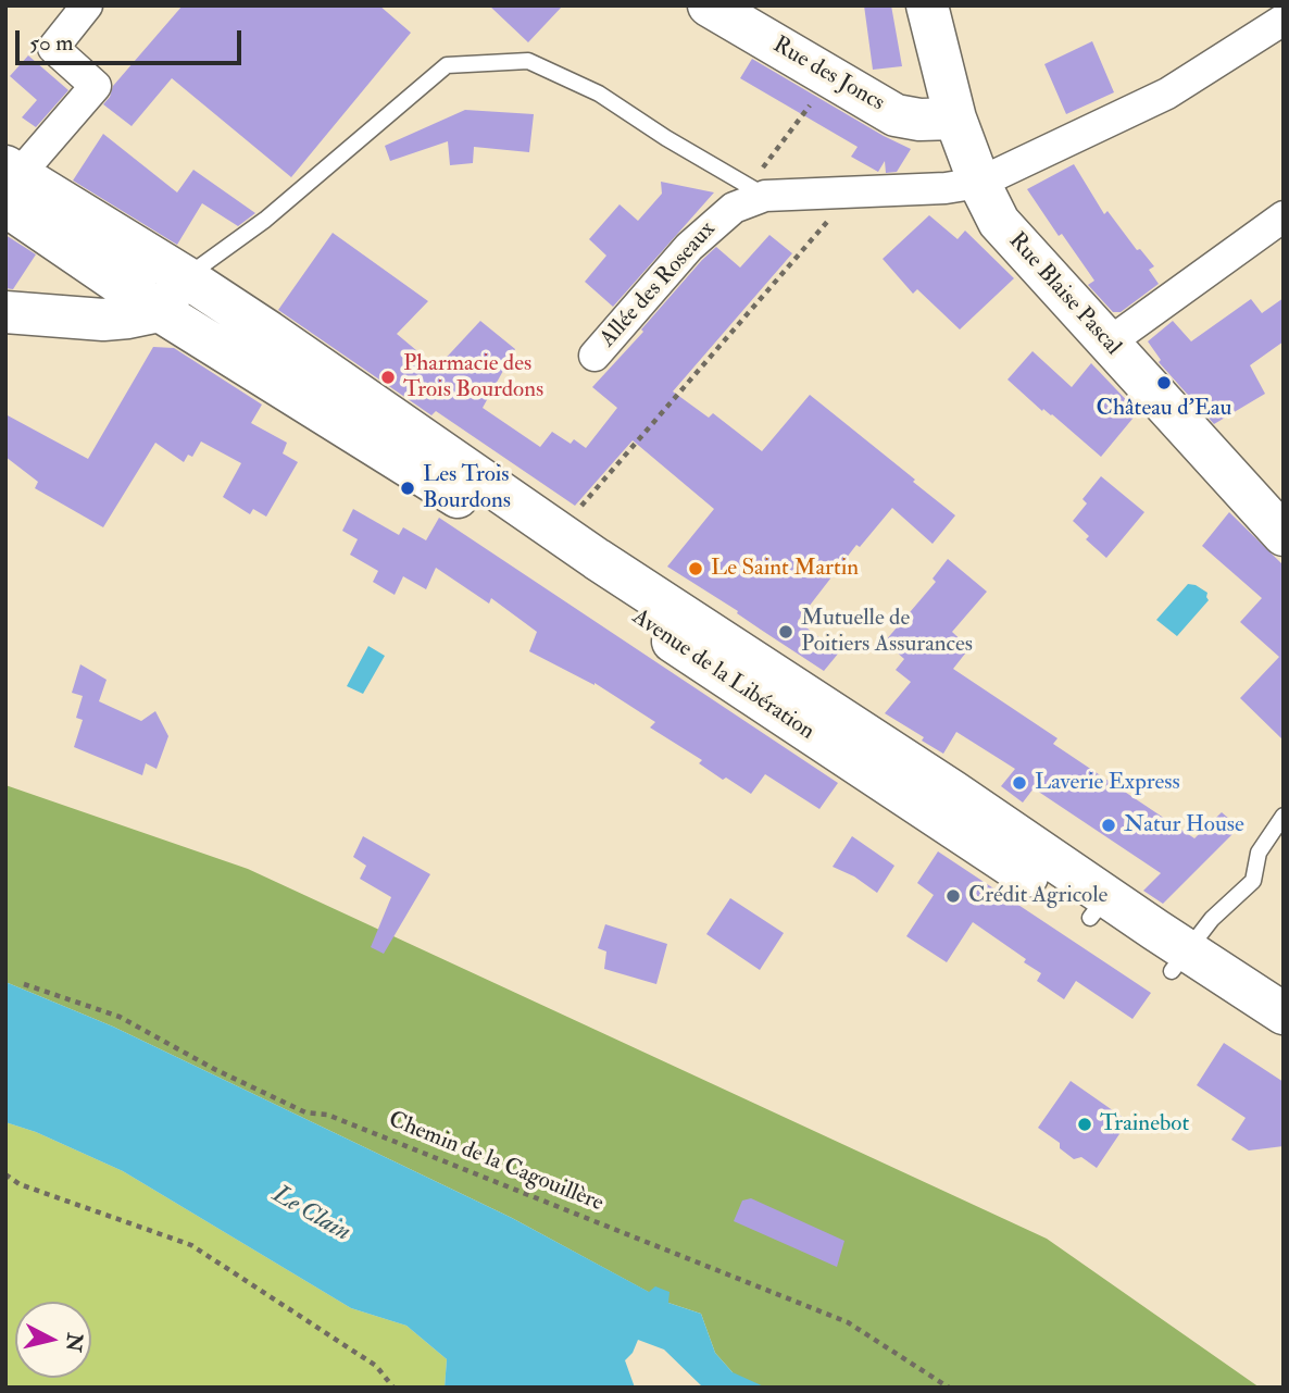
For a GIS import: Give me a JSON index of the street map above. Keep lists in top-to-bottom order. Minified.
{"streets":{"main road":["Rue des Joncs","Rue Blaise Pascal","Avenue de la Libération"],"street":["Allée des Roseaux"],"path":["Chemin de la Cagouillère"]},"crossings":[["Rue des Joncs","Rue Blaise Pascal"]],"water":["Le Clain"],"places":["Pharmacie des Trois Bourdons","Château d'Eau","Les Trois Bourdons","Le Saint Martin","Mutuelle de Poitiers Assurances","Laverie Express","Natur House","Crédit Agricole","Trainebot"],"scale_bar":"50 m","north":"right"}
